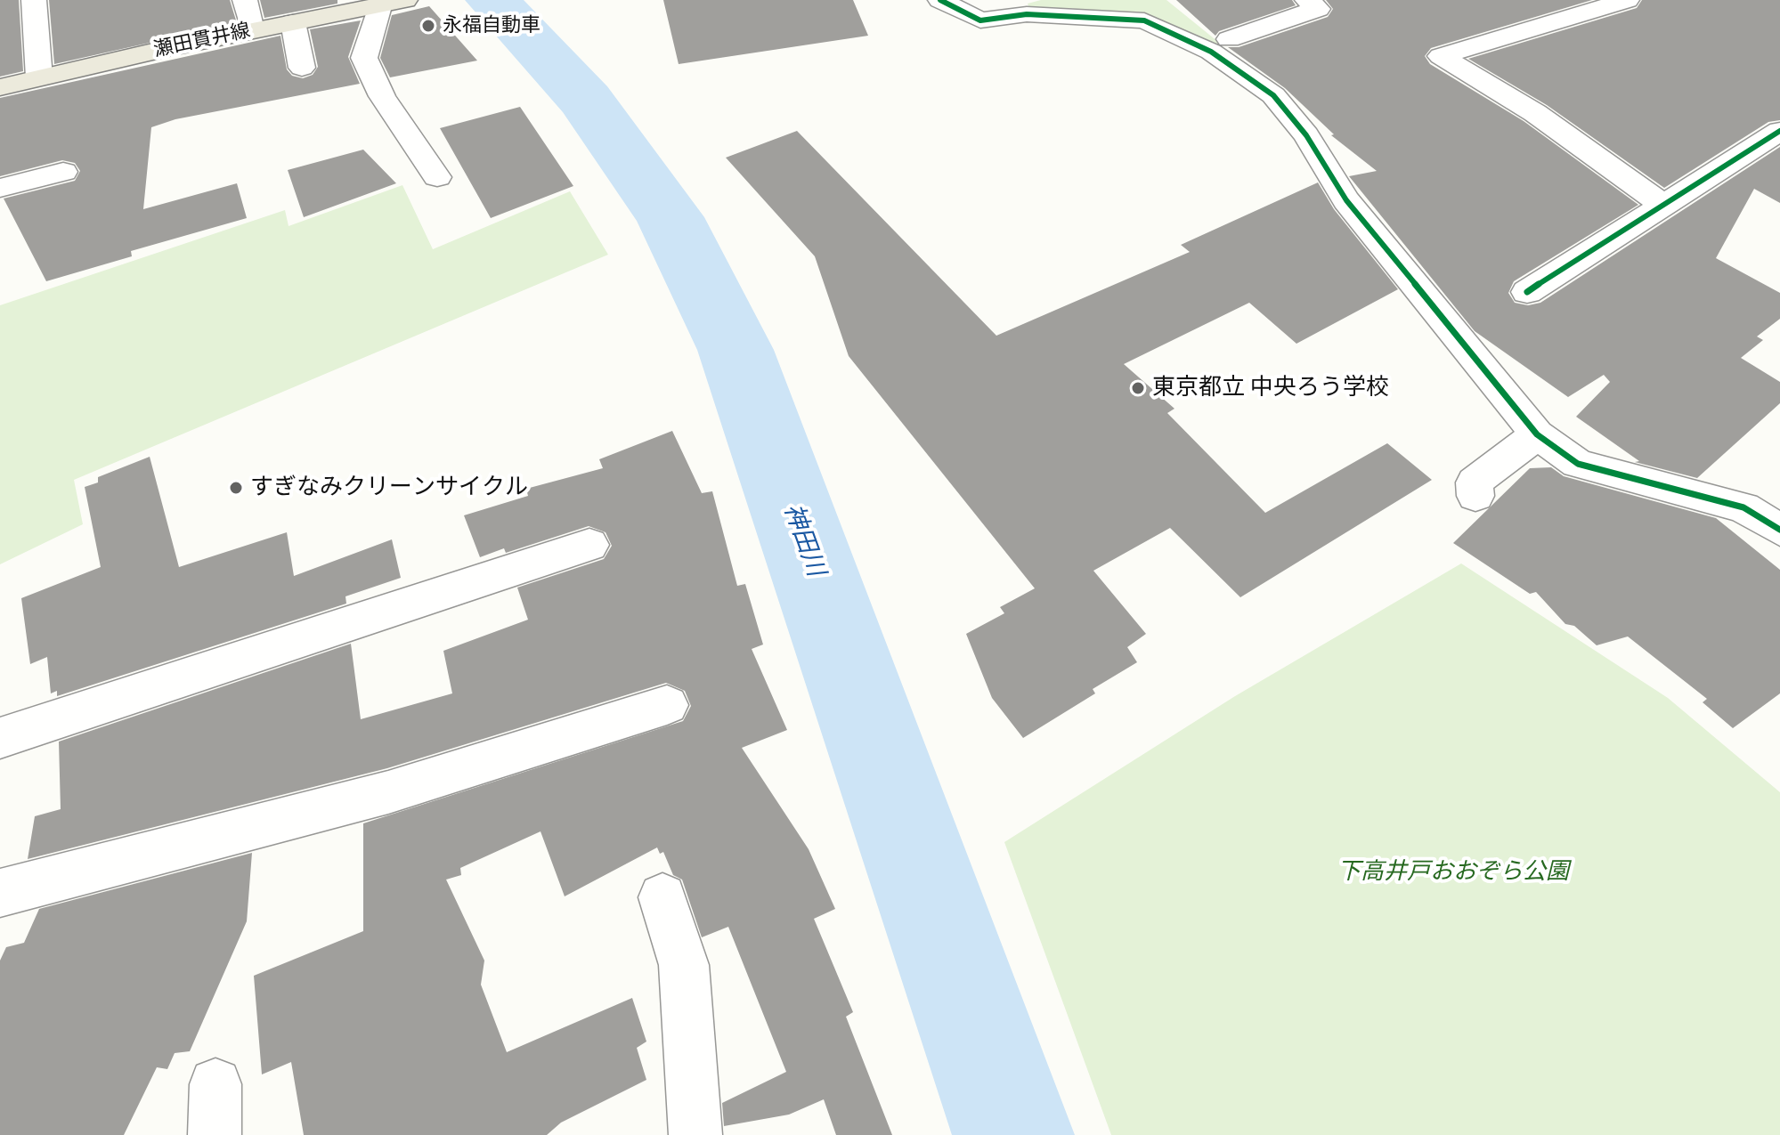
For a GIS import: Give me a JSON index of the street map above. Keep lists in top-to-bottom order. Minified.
{"streets":{"main road":["瀬田貫井線"]},"water":["神田川"],"parks":["下高井戸おおぞら公園"],"places":["永福自動車","東京都立 中央ろう学校","すぎなみクリーンサイクル"]}
